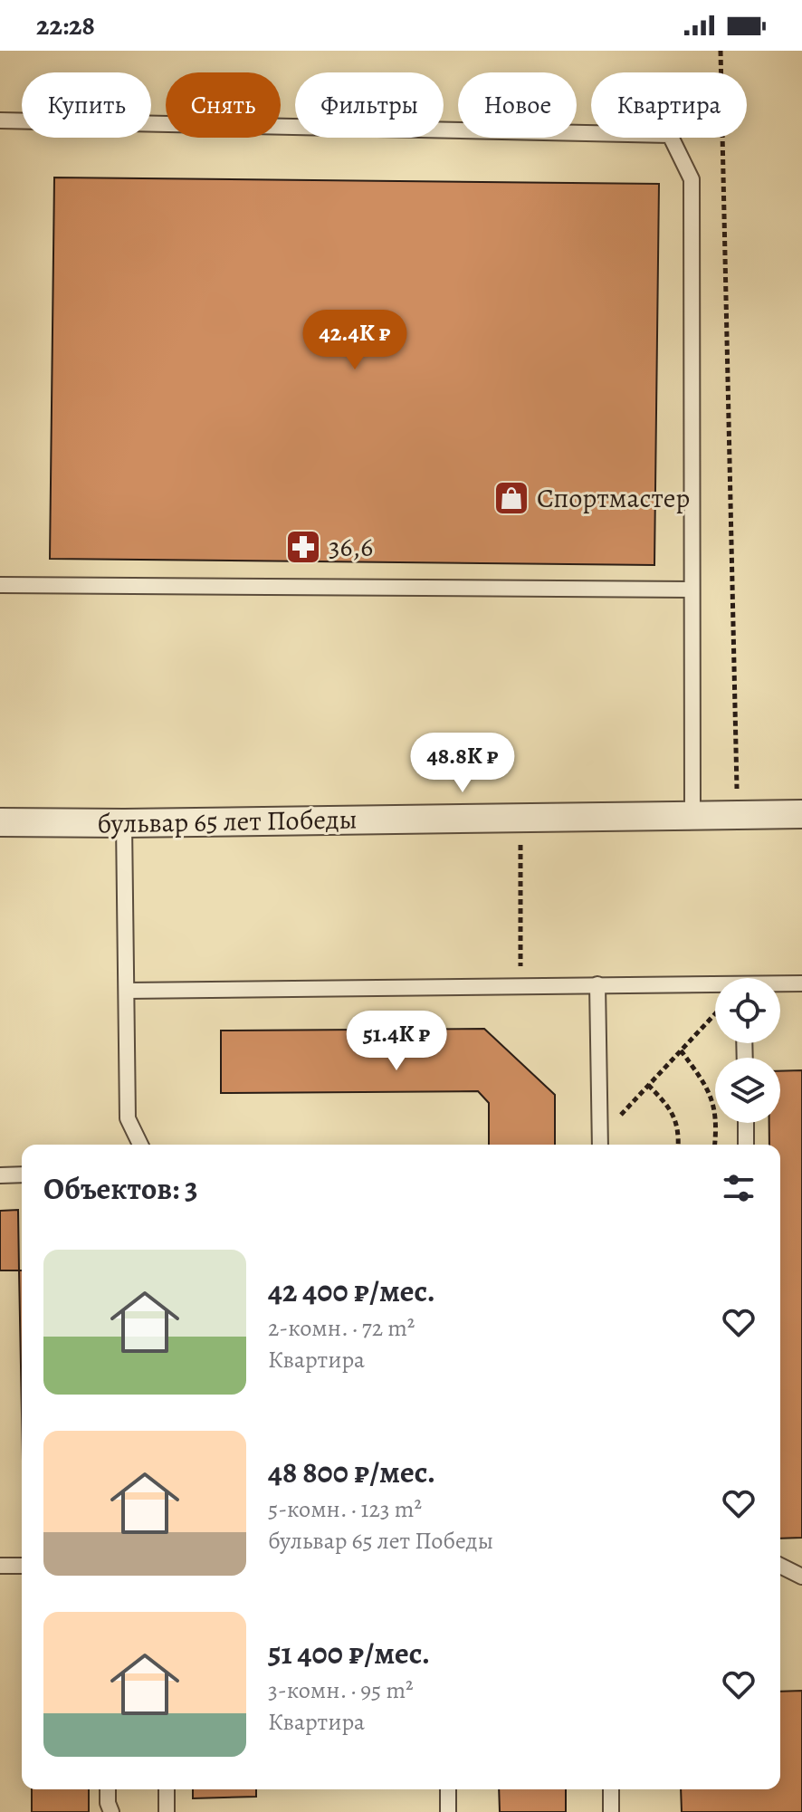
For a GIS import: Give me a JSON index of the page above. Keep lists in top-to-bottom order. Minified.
{"streets":{"street":["бульвар 65 лет Победы"]},"places":{"shop":["Спортмастер"],"pharmacy":["36,6"]},"page":{"status":"22:28","chip":["Купить","Снять","Фильтры","Новое","Квартира"],"price":["42.4K ₽","48.8K ₽","51.4K ₽"],"heading":"Объектов: 3","list":[{"name":"42 400 ₽/мес.","note":"2-комн. · 72 m² · Квартира"},{"name":"48 800 ₽/мес.","note":"5-комн. · 123 m² · бульвар 65 лет Победы"},{"name":"51 400 ₽/мес.","note":"3-комн. · 95 m² · Квартира"}]}}
